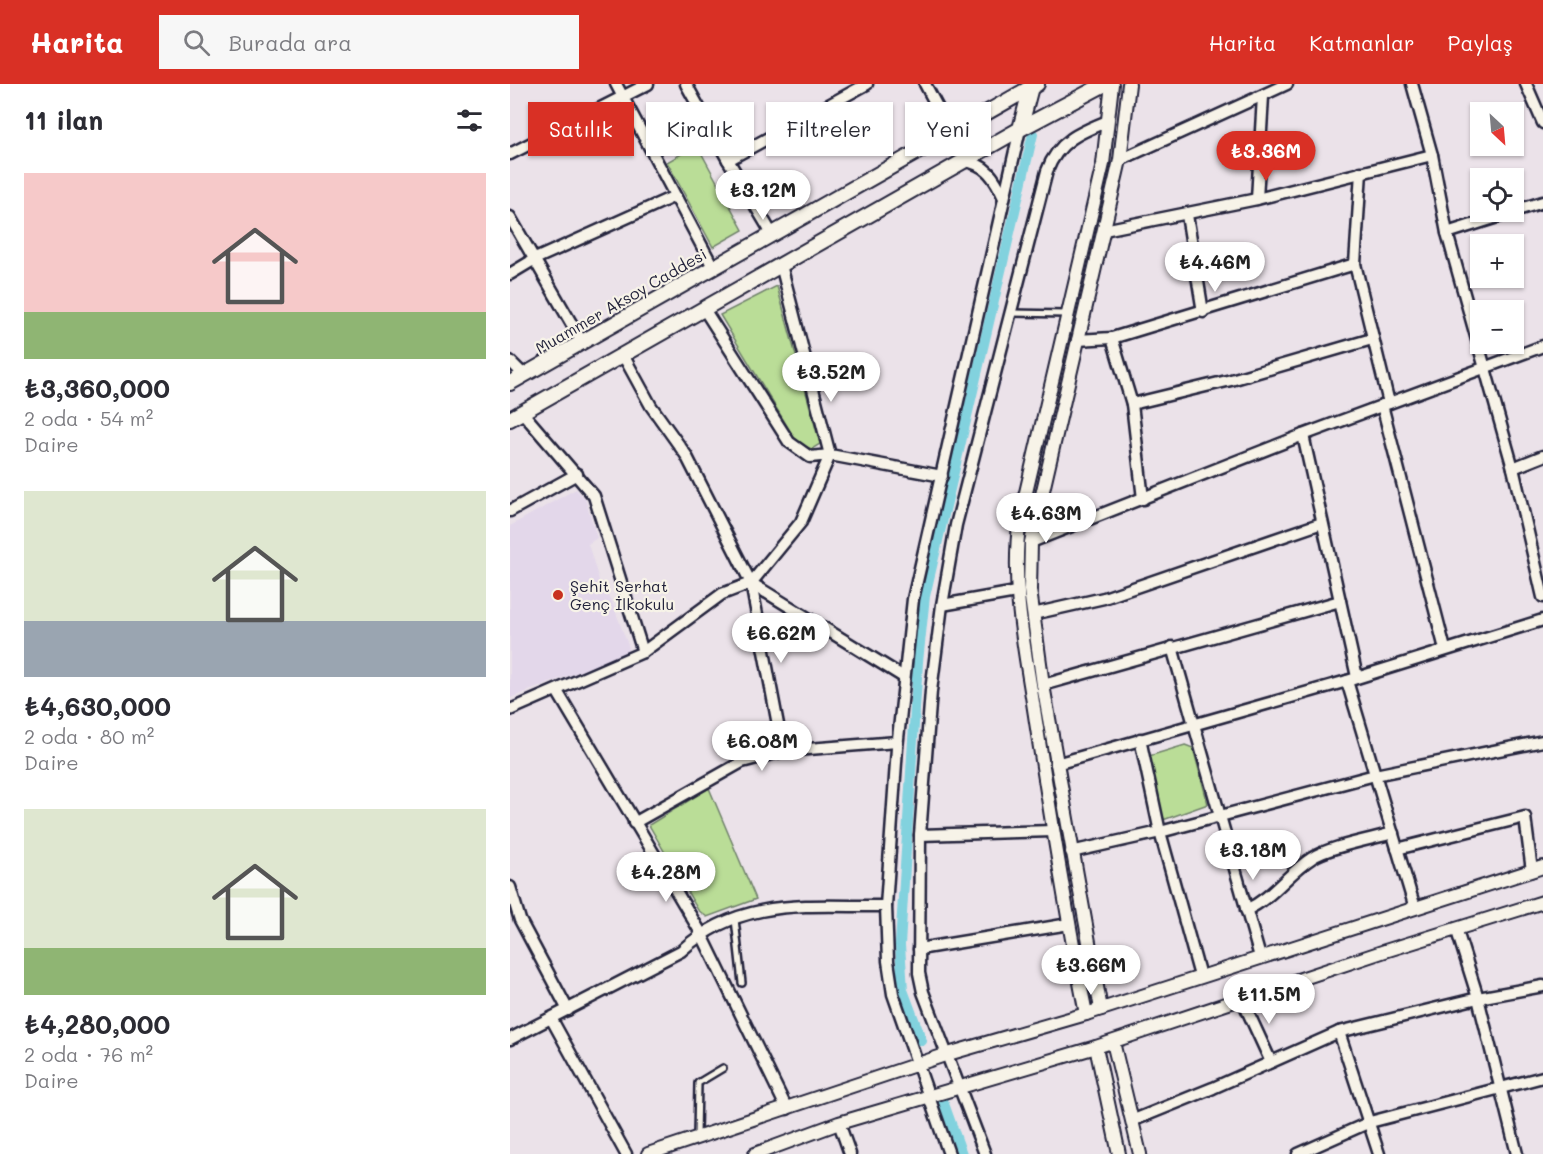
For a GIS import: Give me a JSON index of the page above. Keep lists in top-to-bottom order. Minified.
{"streets":{"main road":["Muammer Aksoy Caddesi"]},"places":["Şehit Serhat Genç İlkokulu"],"north":"bottom right","page":{"header":"Harita","search":"Burada ara","nav":["Harita","Katmanlar","Paylaş"],"heading":"11 ilan","map_buttons":["+","−"],"chip":["Satılık","Kiralık","Filtreler","Yeni"],"price":["₺3.36M","₺3.12M","₺4.46M","₺3.52M","₺4.63M","₺6.62M","₺6.08M","₺3.18M","₺4.28M","₺3.66M","₺11.5M"],"list":[{"name":"₺3,360,000","note":"2 oda · 54 m² · Daire"},{"name":"₺4,630,000","note":"2 oda · 80 m² · Daire"},{"name":"₺4,280,000","note":"2 oda · 76 m² · Daire"}]}}
